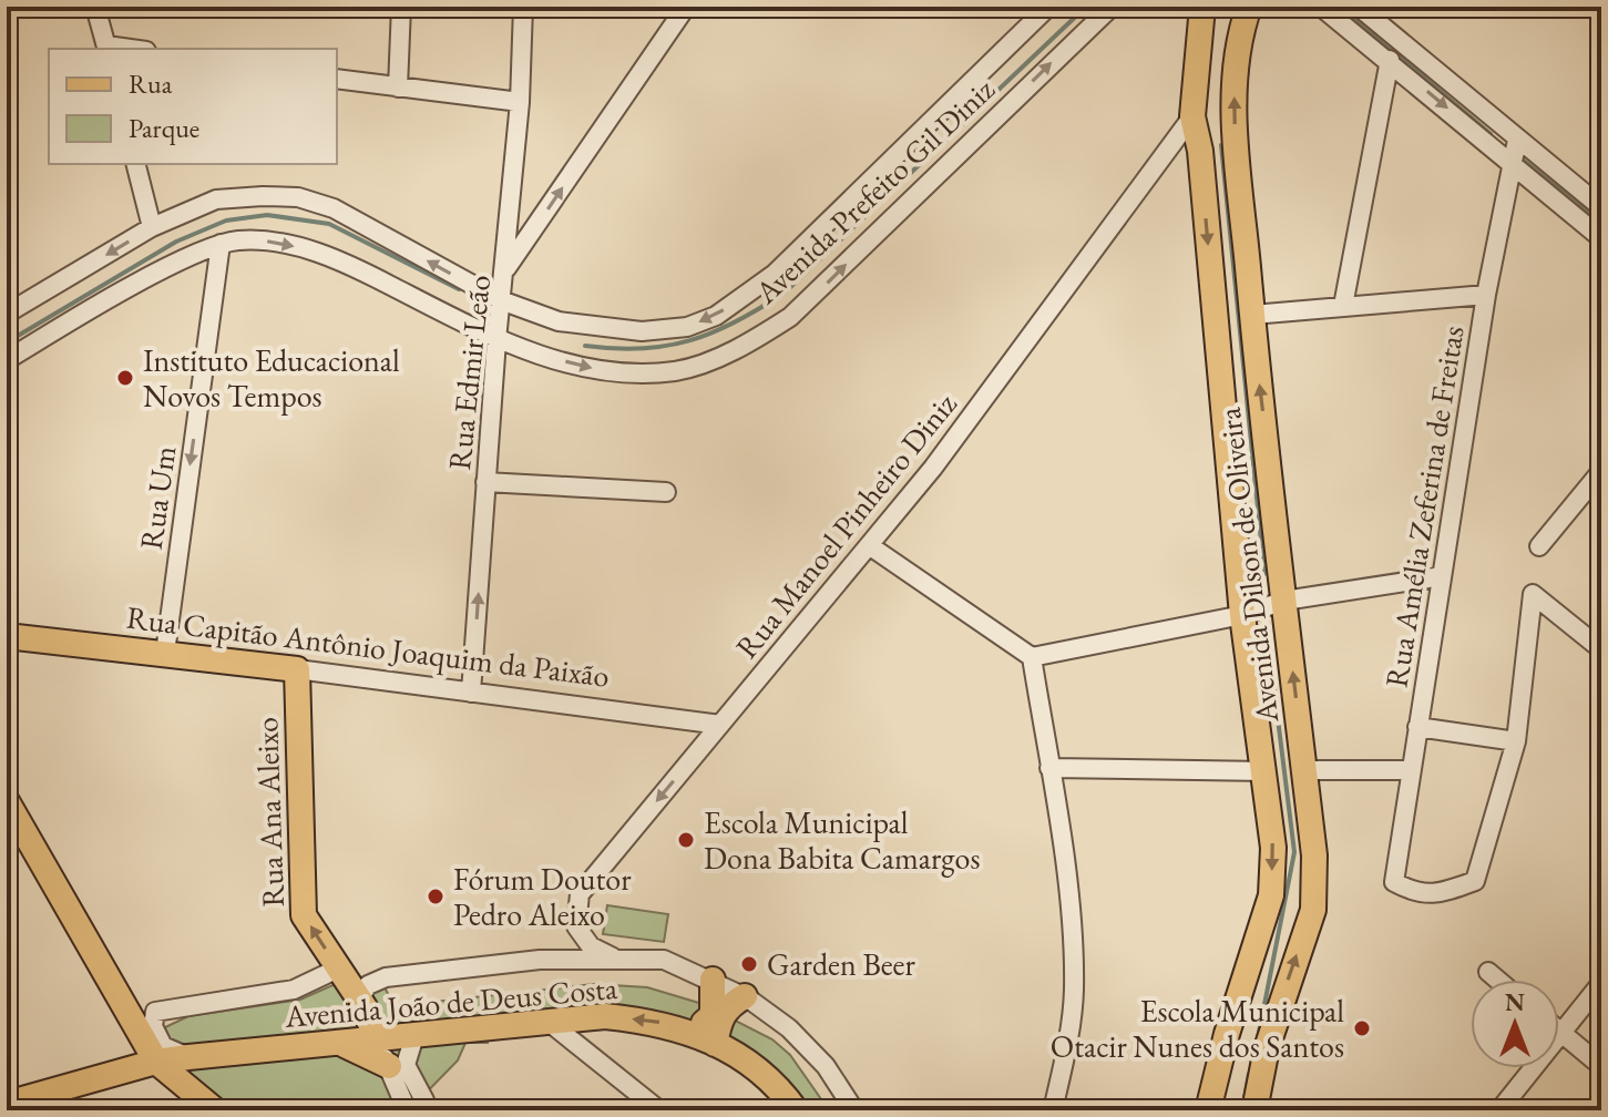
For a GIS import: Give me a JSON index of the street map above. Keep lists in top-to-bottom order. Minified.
{"streets":{"main road":["Avenida Dilson de Oliveira","Rua Capitão Antônio Joaquim da Paixão","Rua Ana Aleixo","Avenida João de Deus Costa"],"street":["Avenida Prefeito Gil Diniz","Rua Edmir Leão","Rua Um","Rua Amélia Zeferina de Freitas","Rua Manoel Pinheiro Diniz"]},"crossings":[["Avenida Prefeito Gil Diniz","Rua Edmir Leão"],["Avenida Prefeito Gil Diniz","Rua Um"],["Rua Edmir Leão","Rua Capitão Antônio Joaquim da Paixão"],["Rua Um","Rua Capitão Antônio Joaquim da Paixão"],["Rua Manoel Pinheiro Diniz","Avenida Dilson de Oliveira"],["Rua Manoel Pinheiro Diniz","Rua Capitão Antônio Joaquim da Paixão"],["Rua Manoel Pinheiro Diniz","Avenida João de Deus Costa"],["Rua Capitão Antônio Joaquim da Paixão","Rua Ana Aleixo"],["Rua Ana Aleixo","Avenida João de Deus Costa"]],"one_way":["Avenida Prefeito Gil Diniz","Rua Um"],"places":["Instituto Educacional Novos Tempos","Escola Municipal Dona Babita Camargos","Fórum Doutor Pedro Aleixo","Garden Beer","Escola Municipal Otacir Nunes dos Santos"],"legend":["Rua","Parque"],"north":"top"}
